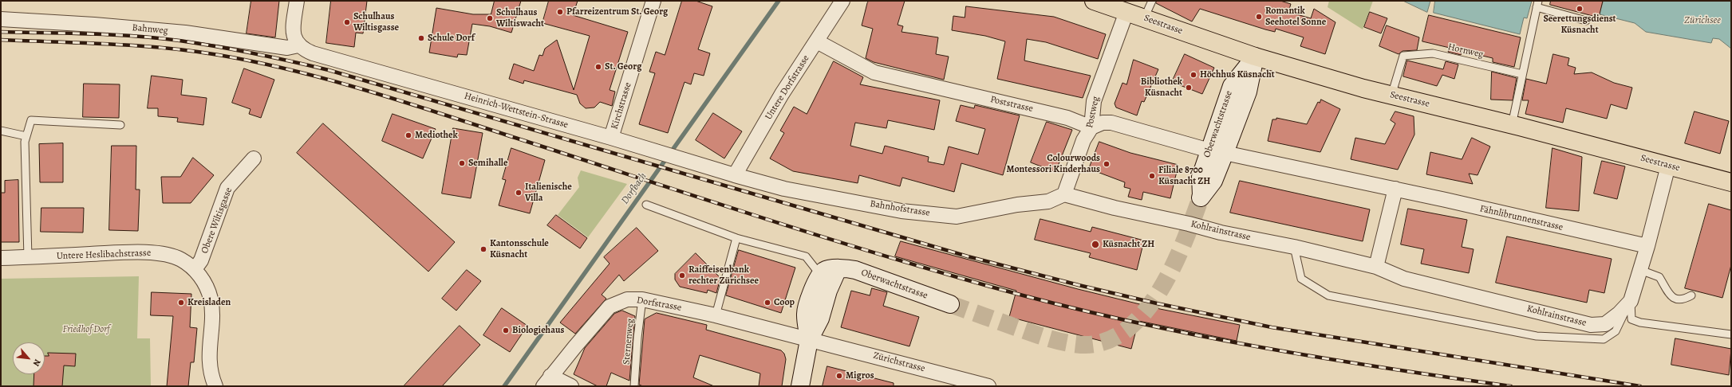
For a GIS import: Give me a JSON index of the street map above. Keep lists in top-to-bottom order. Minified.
{"streets":{"main road":["Seestrasse","Oberwachtstrasse"],"street":["Bahnweg","Untere Dorfstrasse","Poststrasse","Kirchstrasse","Heinrich-Wettstein-Strasse","Postweg","Bahnhofstrasse","Fähnlibrunnenstrasse","Obere Wiltisgasse","Kohlrainstrasse","Untere Heslibachstrasse","Dorfstrasse","Zürichstrasse"],"lane":["Hornweg","Sternenweg"]},"crossings":[["Seestrasse","Hornweg"],["Seestrasse","Postweg"],["Seestrasse","Oberwachtstrasse"],["Seestrasse","Kohlrainstrasse"],["Bahnweg","Heinrich-Wettstein-Strasse"],["Untere Dorfstrasse","Poststrasse"],["Untere Dorfstrasse","Heinrich-Wettstein-Strasse"],["Untere Dorfstrasse","Bahnhofstrasse"],["Poststrasse","Postweg"],["Kirchstrasse","Heinrich-Wettstein-Strasse"],["Heinrich-Wettstein-Strasse","Bahnhofstrasse"],["Postweg","Bahnhofstrasse"],["Postweg","Kohlrainstrasse"],["Oberwachtstrasse","Fähnlibrunnenstrasse"],["Bahnhofstrasse","Kohlrainstrasse"],["Fähnlibrunnenstrasse","Kohlrainstrasse"],["Obere Wiltisgasse","Untere Heslibachstrasse"],["Dorfstrasse","Sternenweg"],["Dorfstrasse","Zürichstrasse"]],"water":["Zürichsee","Dorfbach"],"parks":["Friedhof Dorf"],"places":["Seerettungsdienst Küsnacht","Pfarreizentrum St. Georg","Romantik Seehotel Sonne","Schulhaus Wiltiswacht","Schulhaus Wiltisgasse","Schule Dorf","St. Georg","Höchhus Küsnacht","Bibliothek Küsnacht","Mediothek","Semihalle","Colourwoods Montessori Kinderhaus","Filiale 8700 Küsnacht ZH","Italienische Villa","Küsnacht ZH","Kantonsschule Küsnacht","Raiffeisenbank rechter Zürichsee","Kreisladen","Coop","Biologiehaus","Migros"],"north":"bottom right"}
